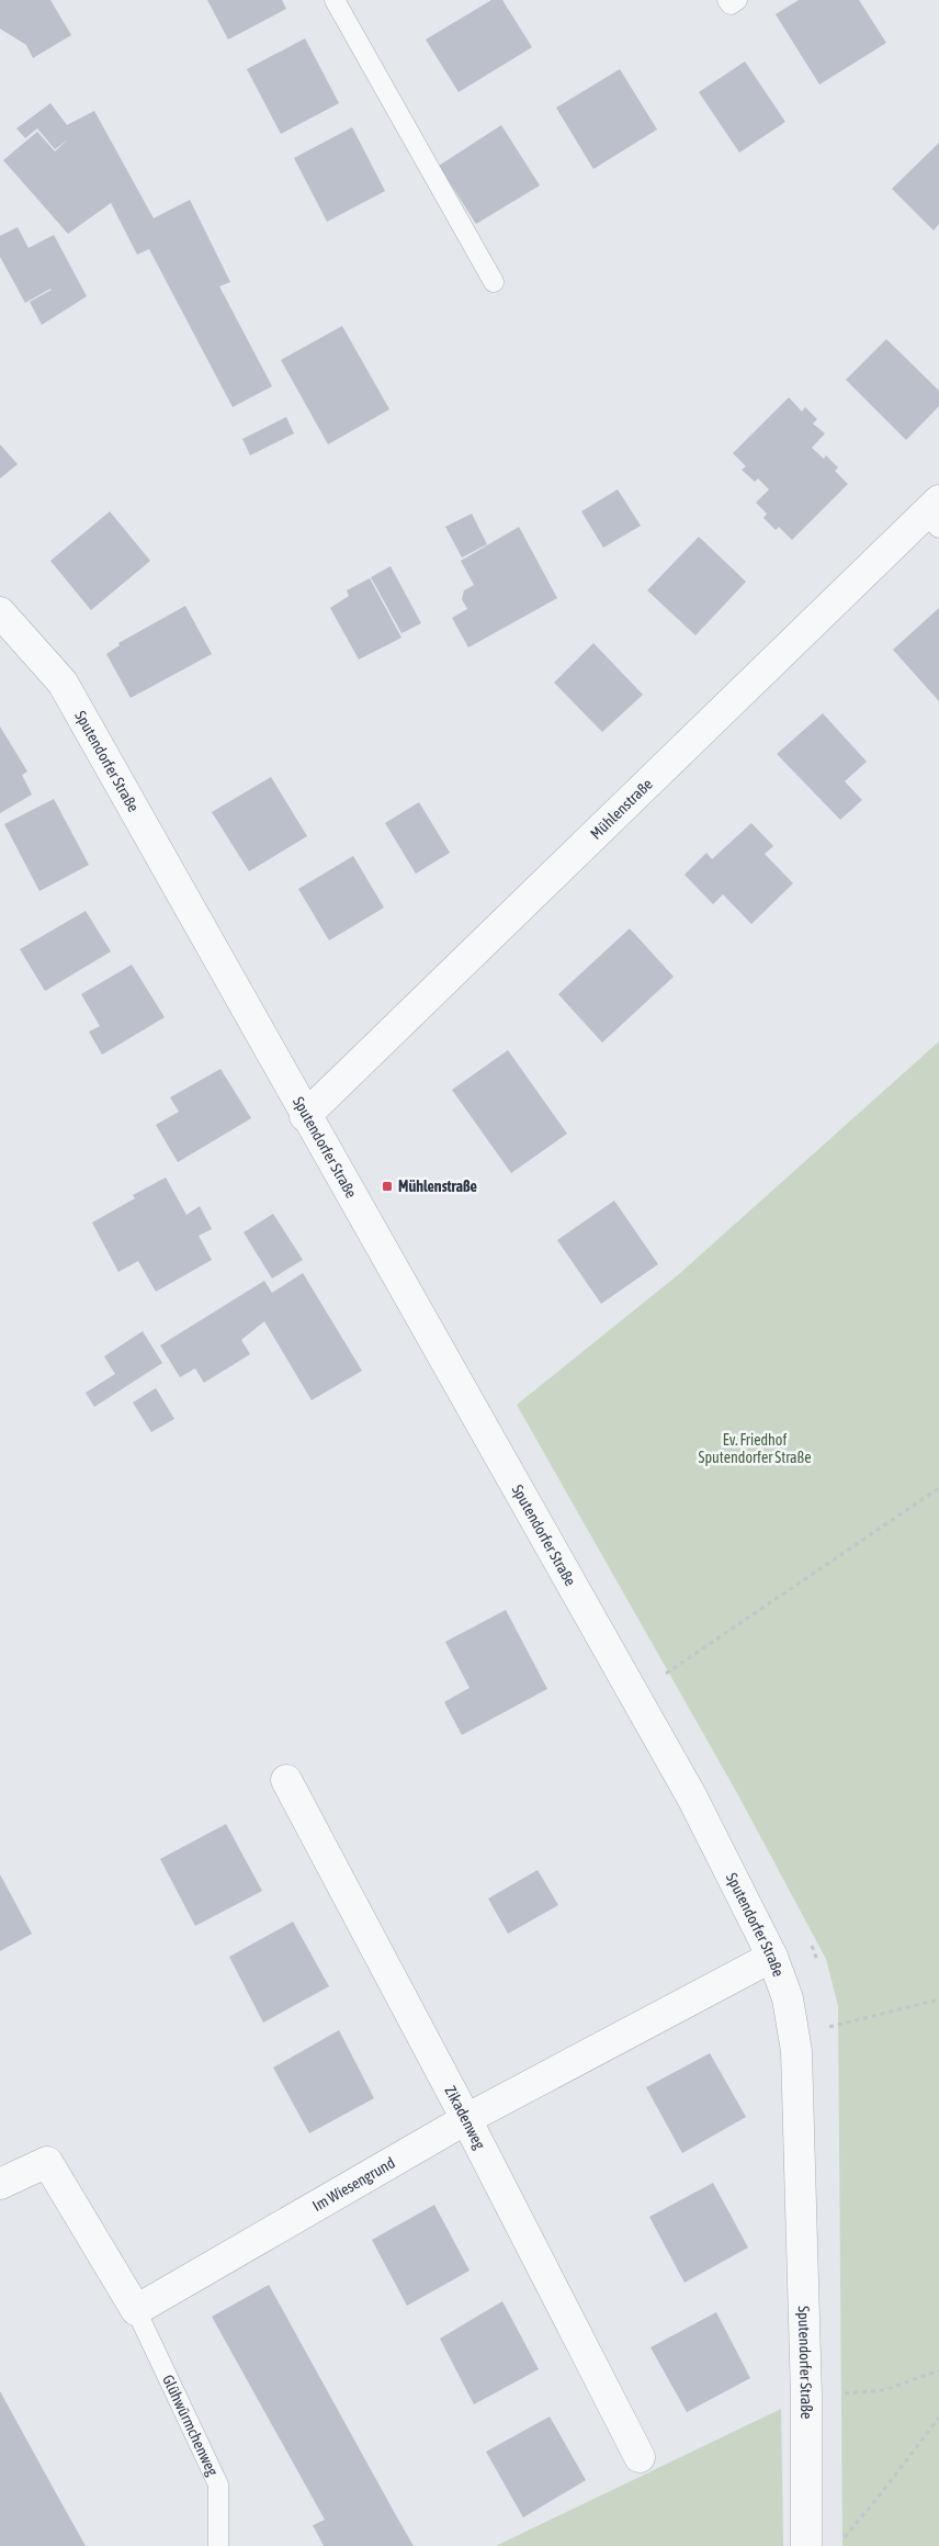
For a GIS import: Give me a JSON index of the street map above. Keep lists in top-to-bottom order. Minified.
{"streets":{"street":["Sputendorfer Straße","Mühlenstraße","Zikadenweg","Im Wiesengrund"],"lane":["Glühwürmchenweg"]},"crossings":[["Sputendorfer Straße","Mühlenstraße"],["Sputendorfer Straße","Im Wiesengrund"],["Zikadenweg","Im Wiesengrund"],["Im Wiesengrund","Glühwürmchenweg"]],"parks":["Ev. Friedhof Sputendorfer Straße"],"places":{"transit":["Mühlenstraße"]}}
